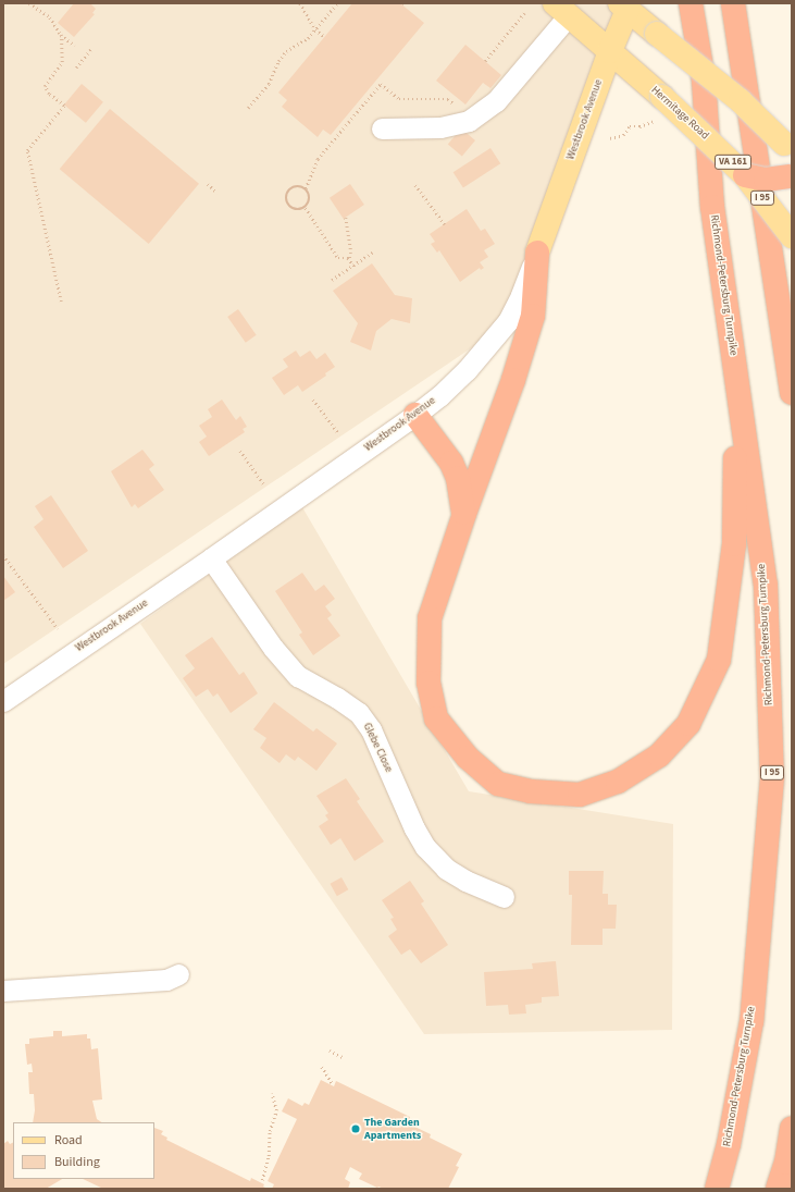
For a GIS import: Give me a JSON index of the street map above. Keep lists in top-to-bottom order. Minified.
{"streets":{"highway":["I 95","Richmond-Petersburg Turnpike"],"main road":["Hermitage Road","Westbrook Avenue","VA 161"],"street":["Glebe Close"]},"crossings":[["Hermitage Road","Westbrook Avenue"],["Westbrook Avenue","Glebe Close"]],"places":["The Garden Apartments"],"legend":["Road","Building"]}
